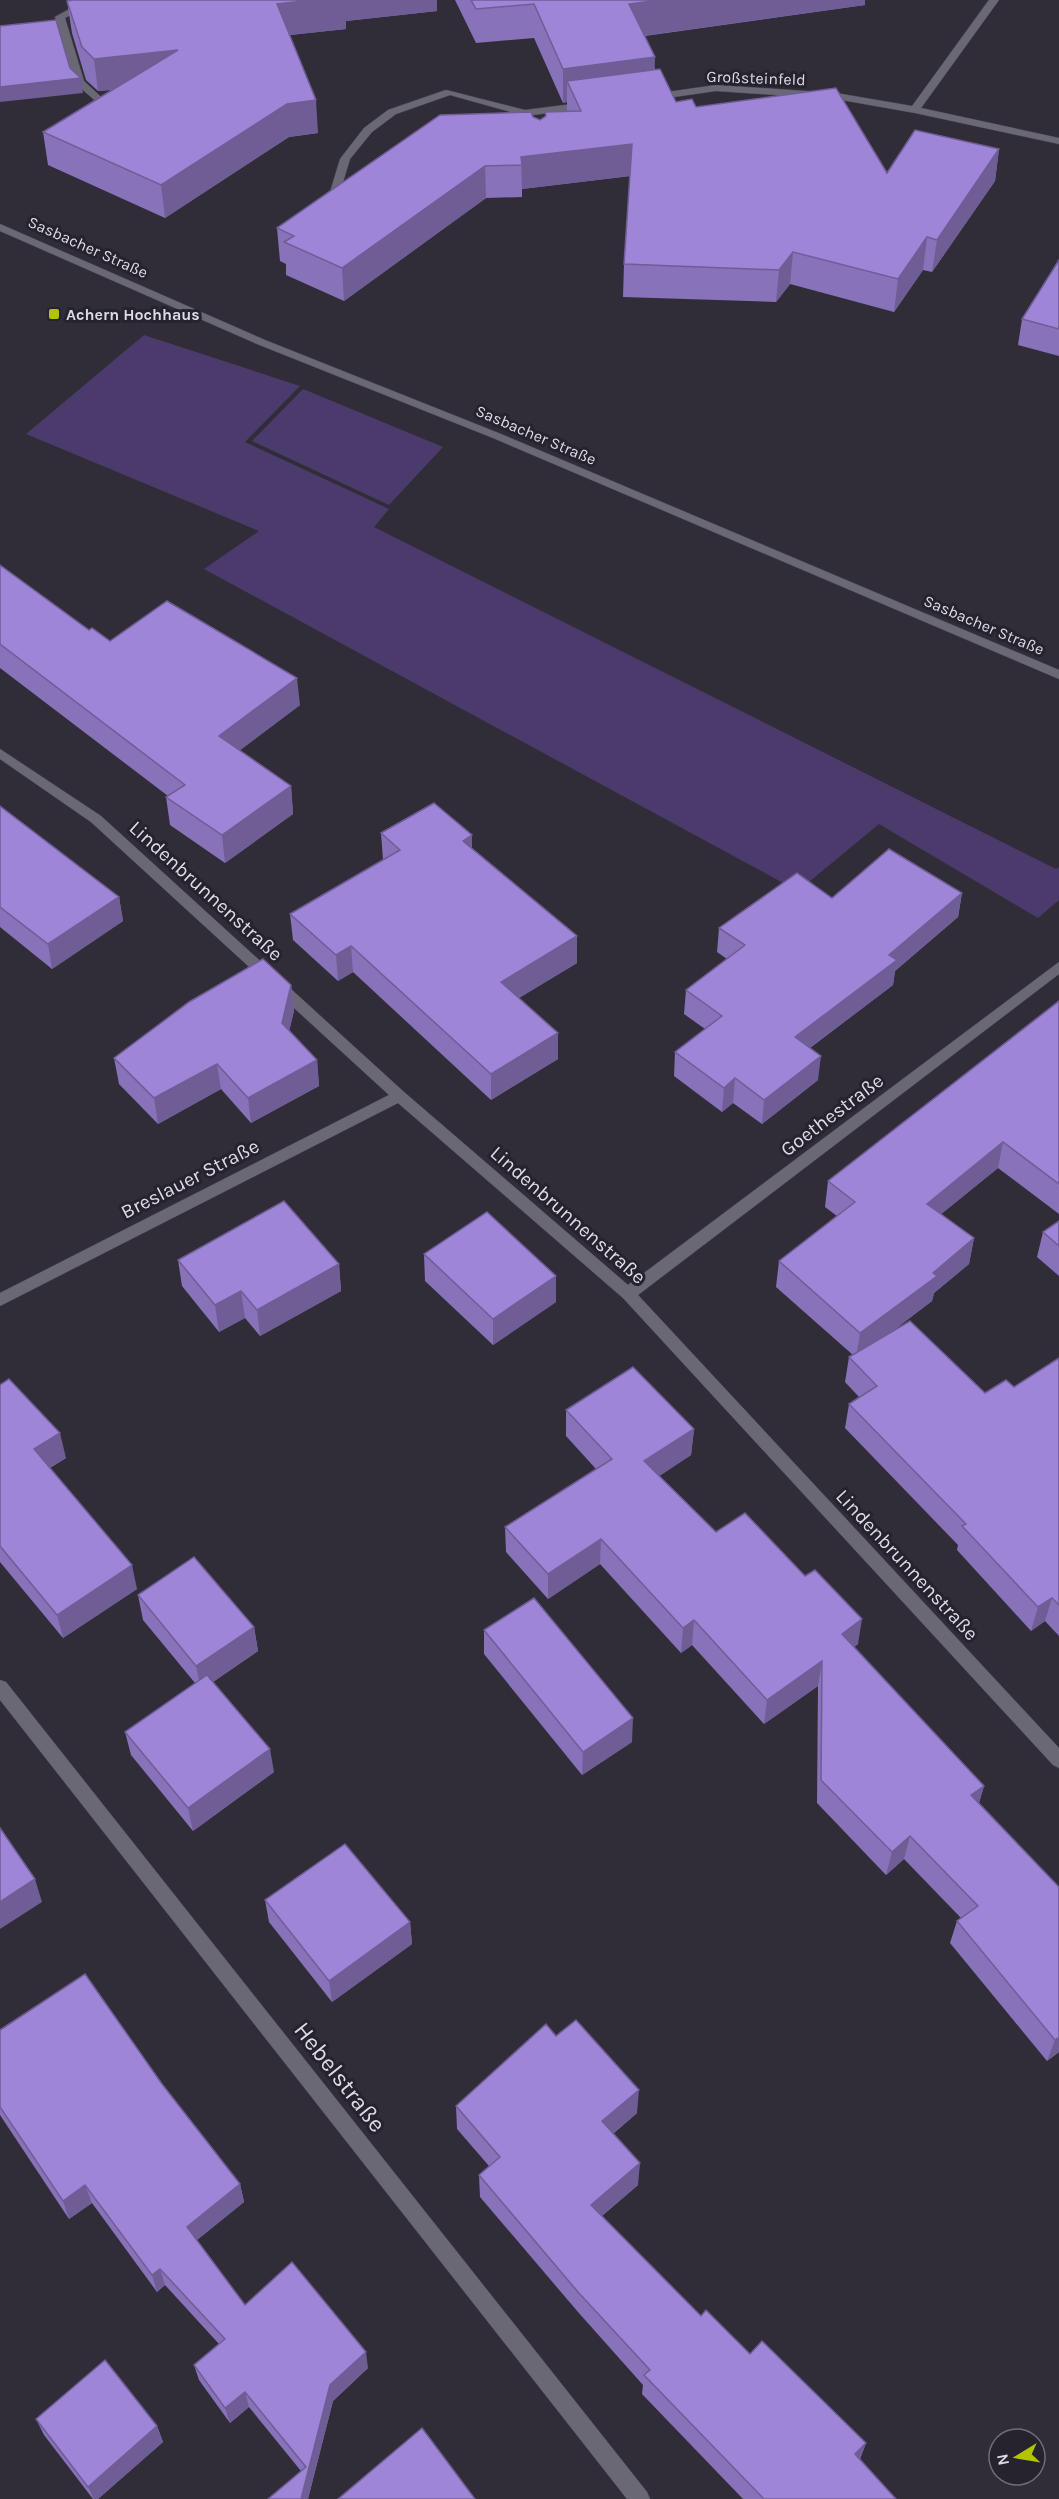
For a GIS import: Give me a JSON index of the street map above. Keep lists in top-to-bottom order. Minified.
{"streets":{"street":["Großsteinfeld","Sasbacher Straße","Lindenbrunnenstraße","Goethestraße","Breslauer Straße","Hebelstraße"]},"crossings":[["Lindenbrunnenstraße","Goethestraße"],["Lindenbrunnenstraße","Breslauer Straße"]],"places":{"transit":["Achern Hochhaus"]},"north":"left"}
